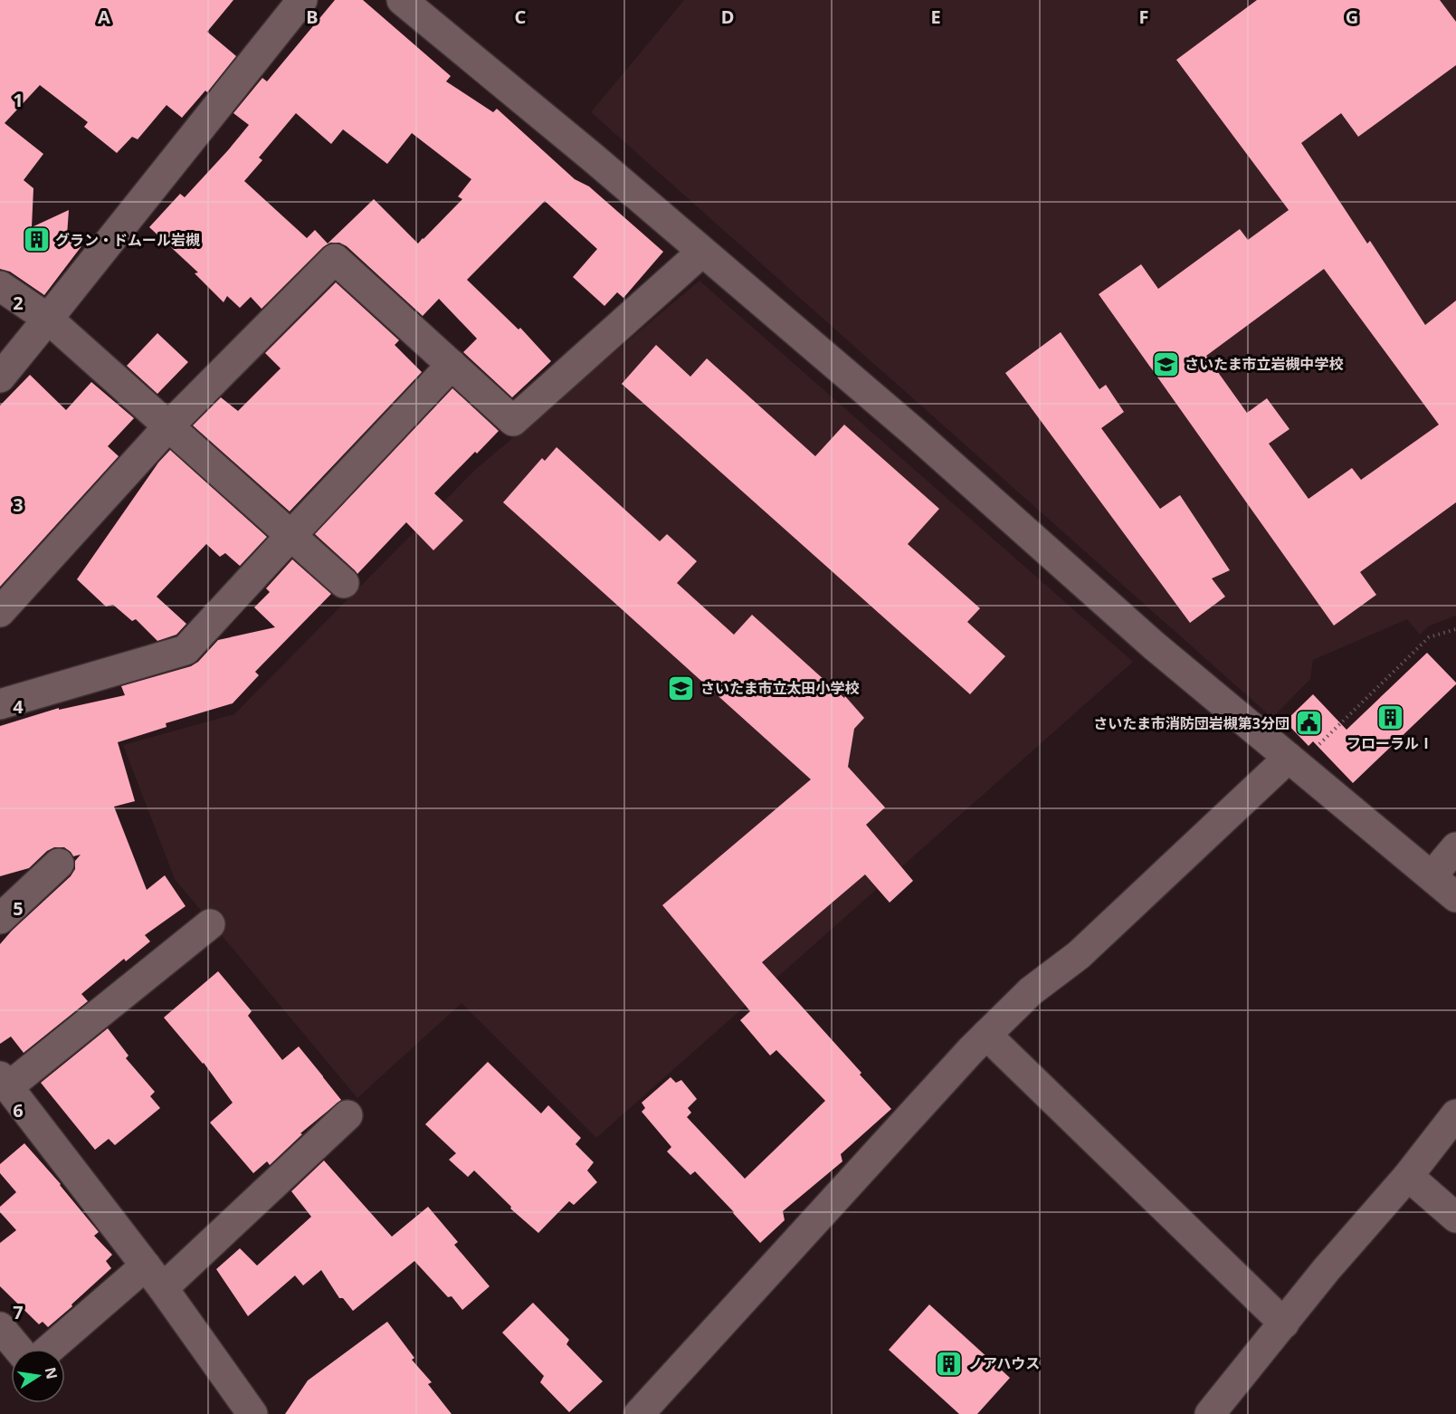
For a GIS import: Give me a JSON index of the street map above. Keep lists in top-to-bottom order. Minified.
{"places":{"building":["グラン・ドムール岩槻","フローラルⅠ","ノアハウス"],"school or university":["さいたま市立岩槻中学校","さいたま市立太田小学校"],"public building":["さいたま市消防団岩槻第3分団"]},"north":"right","grid":{"columns":["A","B","C","D","E","F","G"],"rows":["1","2","3","4","5","6","7"]}}
